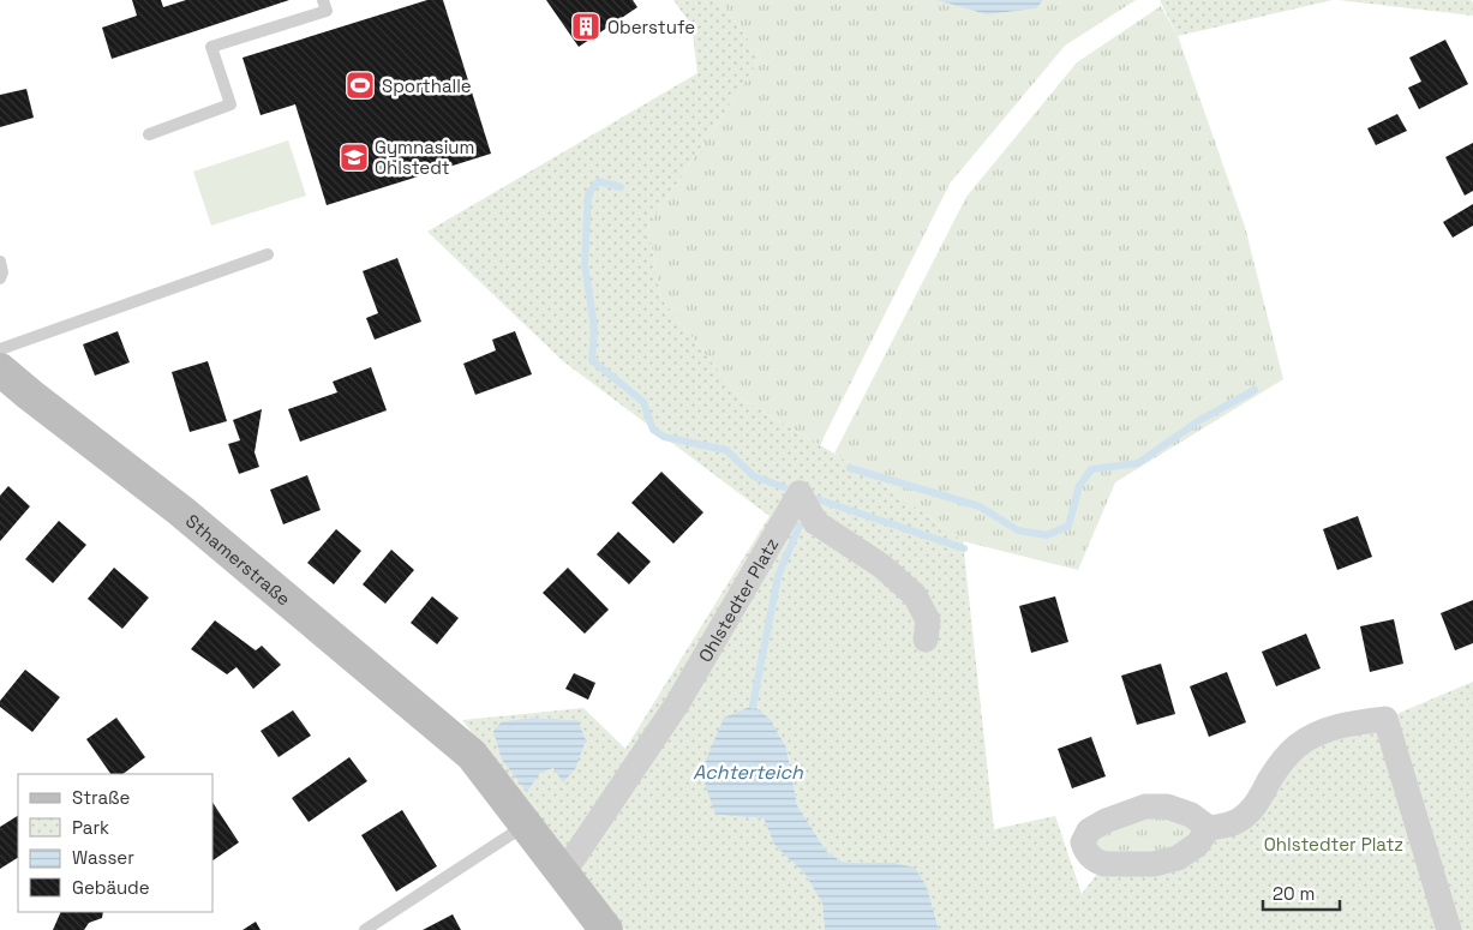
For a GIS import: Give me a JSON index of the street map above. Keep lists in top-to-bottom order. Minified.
{"streets":{"street":["Sthamerstraße","Ohlstedter Platz"]},"water":["Achterteich"],"parks":["Ohlstedter Platz"],"places":{"building":["Oberstufe"],"sports":["Sporthalle"],"school or university":["Gymnasium Ohlstedt"]},"legend":["Straße","Park","Wasser","Gebäude"],"scale_bar":"20 m"}
